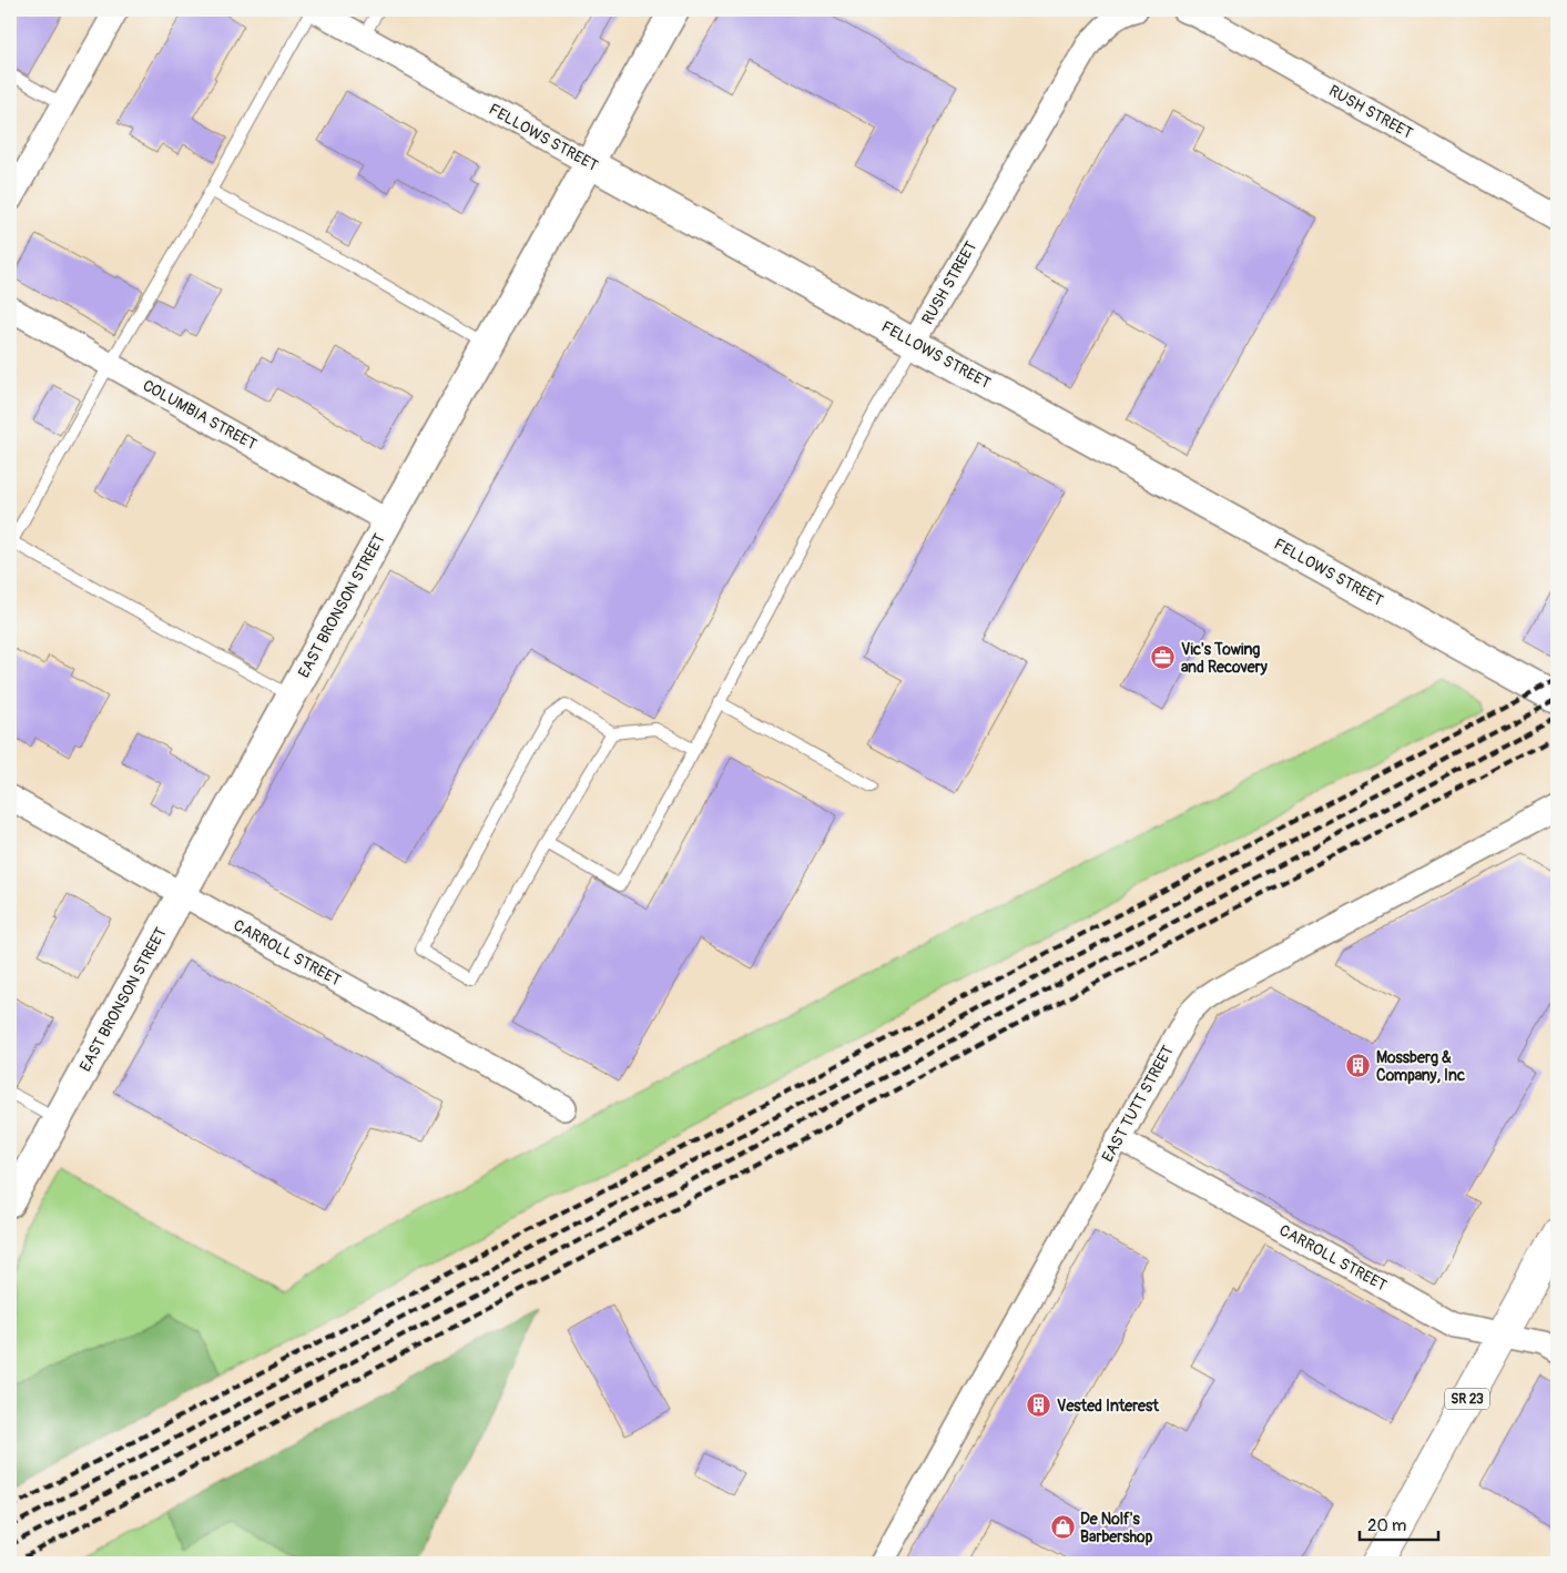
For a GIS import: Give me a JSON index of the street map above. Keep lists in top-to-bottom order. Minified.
{"streets":{"main road":["SR 23"],"street":["RUSH STREET","FELLOWS STREET","COLUMBIA STREET","EAST BRONSON STREET","CARROLL STREET","EAST TUTT STREET"]},"crossings":[["RUSH STREET","FELLOWS STREET"],["FELLOWS STREET","EAST BRONSON STREET"],["COLUMBIA STREET","EAST BRONSON STREET"],["EAST BRONSON STREET","CARROLL STREET"],["CARROLL STREET","EAST TUTT STREET"],["CARROLL STREET","SR 23"]],"places":{"office":["Vic's Towing and Recovery"],"building":["Mossberg & Company, Inc","Vested Interest"],"shop":["De Nolf's Barbershop"]},"scale_bar":"20 m"}
